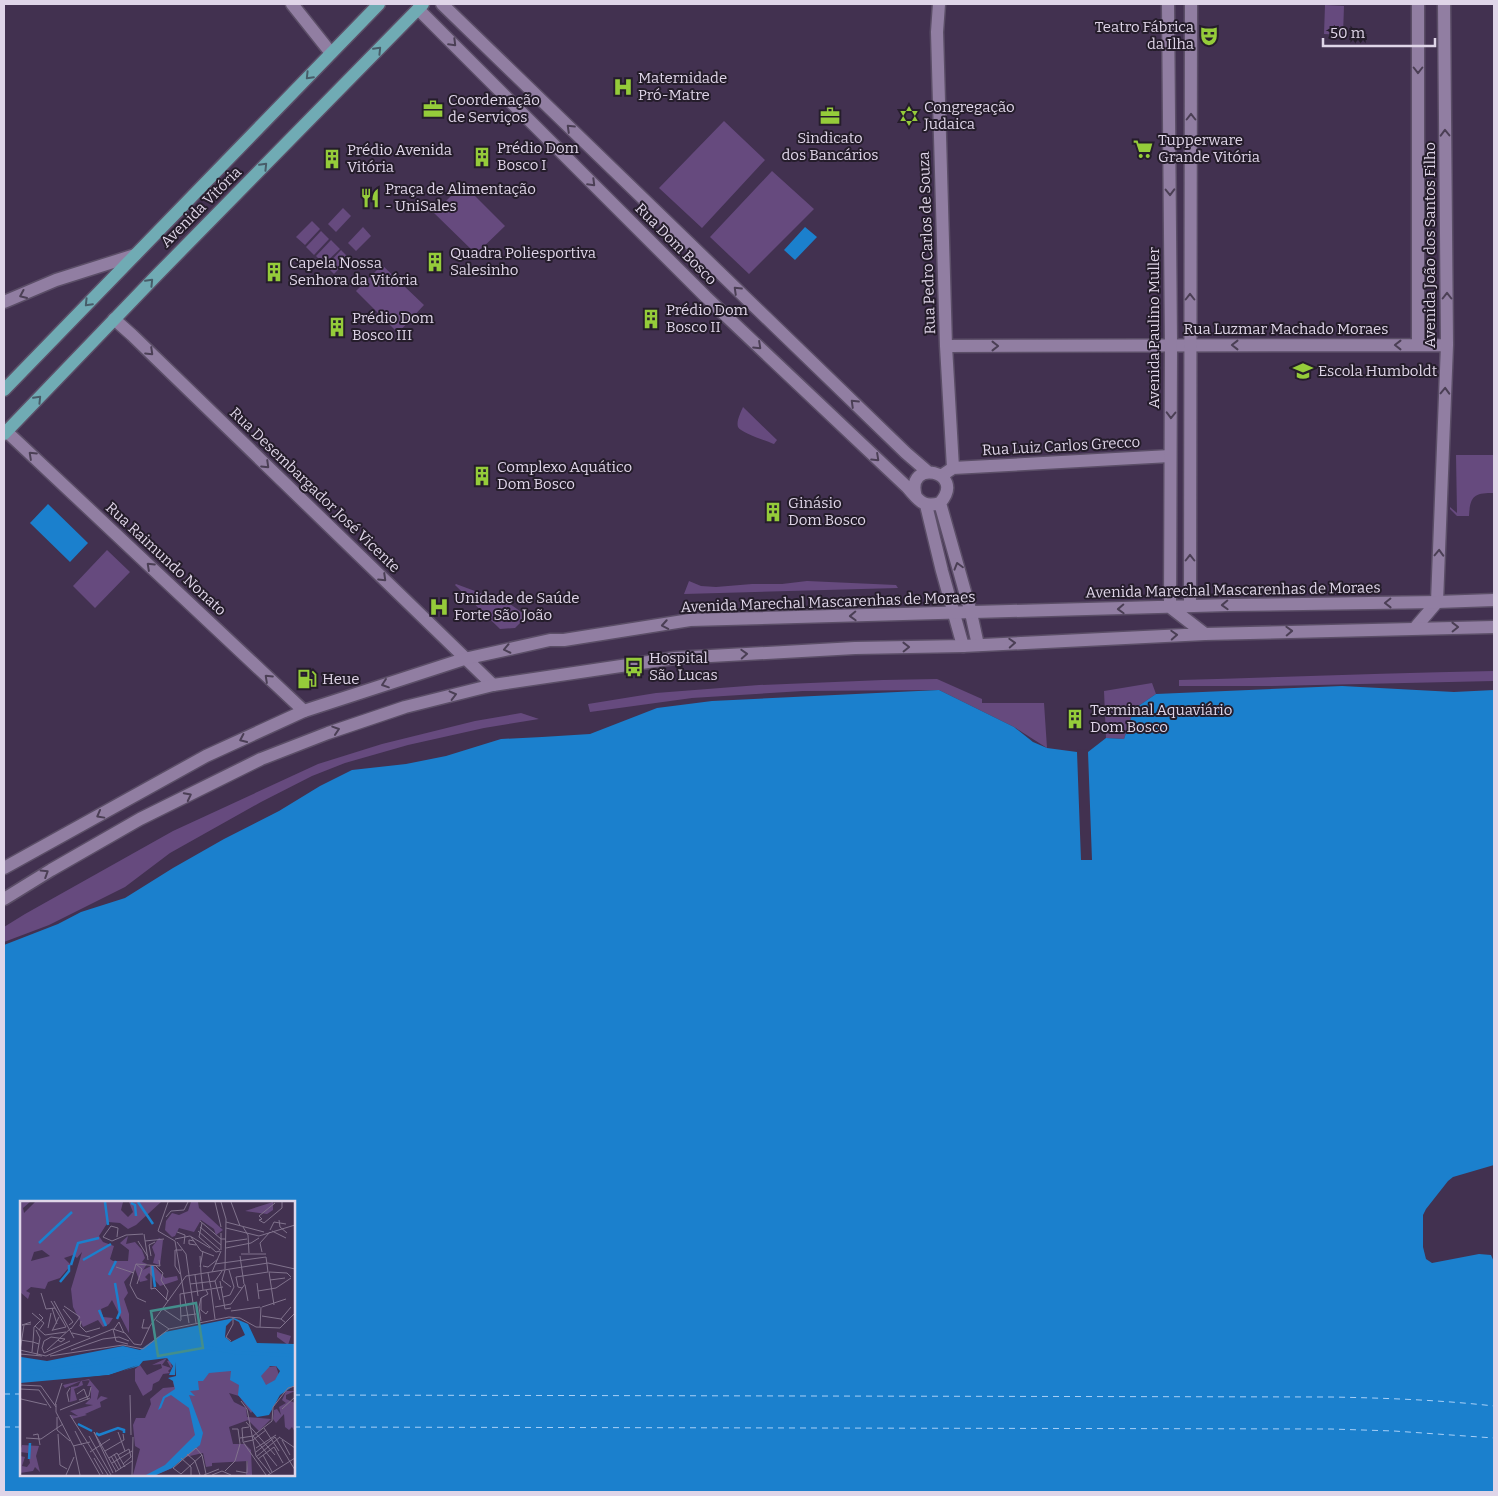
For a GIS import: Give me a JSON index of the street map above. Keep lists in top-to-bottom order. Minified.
{"streets":{"main road":["Avenida Vitória"],"street":["Rua Pedro Carlos de Souza","Rua Dom Bosco","Avenida João dos Santos Filho","Avenida Paulino Muller","Rua Luzmar Machado Moraes","Rua Luiz Carlos Grecco","Rua Desembargador José Vicente","Rua Raimundo Nonato","Avenida Marechal Mascarenhas de Moraes"]},"crossings":[["Avenida Vitória","Rua Dom Bosco"],["Avenida Vitória","Rua Desembargador José Vicente"],["Avenida Vitória","Rua Raimundo Nonato"],["Rua Pedro Carlos de Souza","Rua Luzmar Machado Moraes"],["Rua Pedro Carlos de Souza","Rua Luiz Carlos Grecco"],["Avenida João dos Santos Filho","Rua Luzmar Machado Moraes"],["Avenida João dos Santos Filho","Avenida Marechal Mascarenhas de Moraes"],["Avenida Paulino Muller","Rua Luzmar Machado Moraes"],["Avenida Paulino Muller","Rua Luiz Carlos Grecco"],["Avenida Paulino Muller","Avenida Marechal Mascarenhas de Moraes"],["Rua Desembargador José Vicente","Avenida Marechal Mascarenhas de Moraes"],["Rua Raimundo Nonato","Avenida Marechal Mascarenhas de Moraes"]],"one_way":["Rua Desembargador José Vicente","Rua Raimundo Nonato"],"places":{"theatre":["Teatro Fábrica da Ilha"],"hospital":["Maternidade Pró-Matre","Unidade de Saúde Forte São João"],"office":["Coordenação de Serviços","Sindicato dos Bancários"],"synagogue":["Congregação Judaica"],"supermarket":["Tupperware Grande Vitória"],"building":["Prédio Dom Bosco I","Prédio Avenida Vitória","Quadra Poliesportiva Salesinho","Capela Nossa Senhora da Vitória","Prédio Dom Bosco II","Prédio Dom Bosco III","Complexo Aquático Dom Bosco","Ginásio Dom Bosco","Terminal Aquaviário Dom Bosco"],"restaurant":["Praça de Alimentação - UniSales"],"school or university":["Escola Humboldt"],"bus stop":["Hospital São Lucas"],"fuel station":["Heue"]},"scale_bar":"50 m"}
